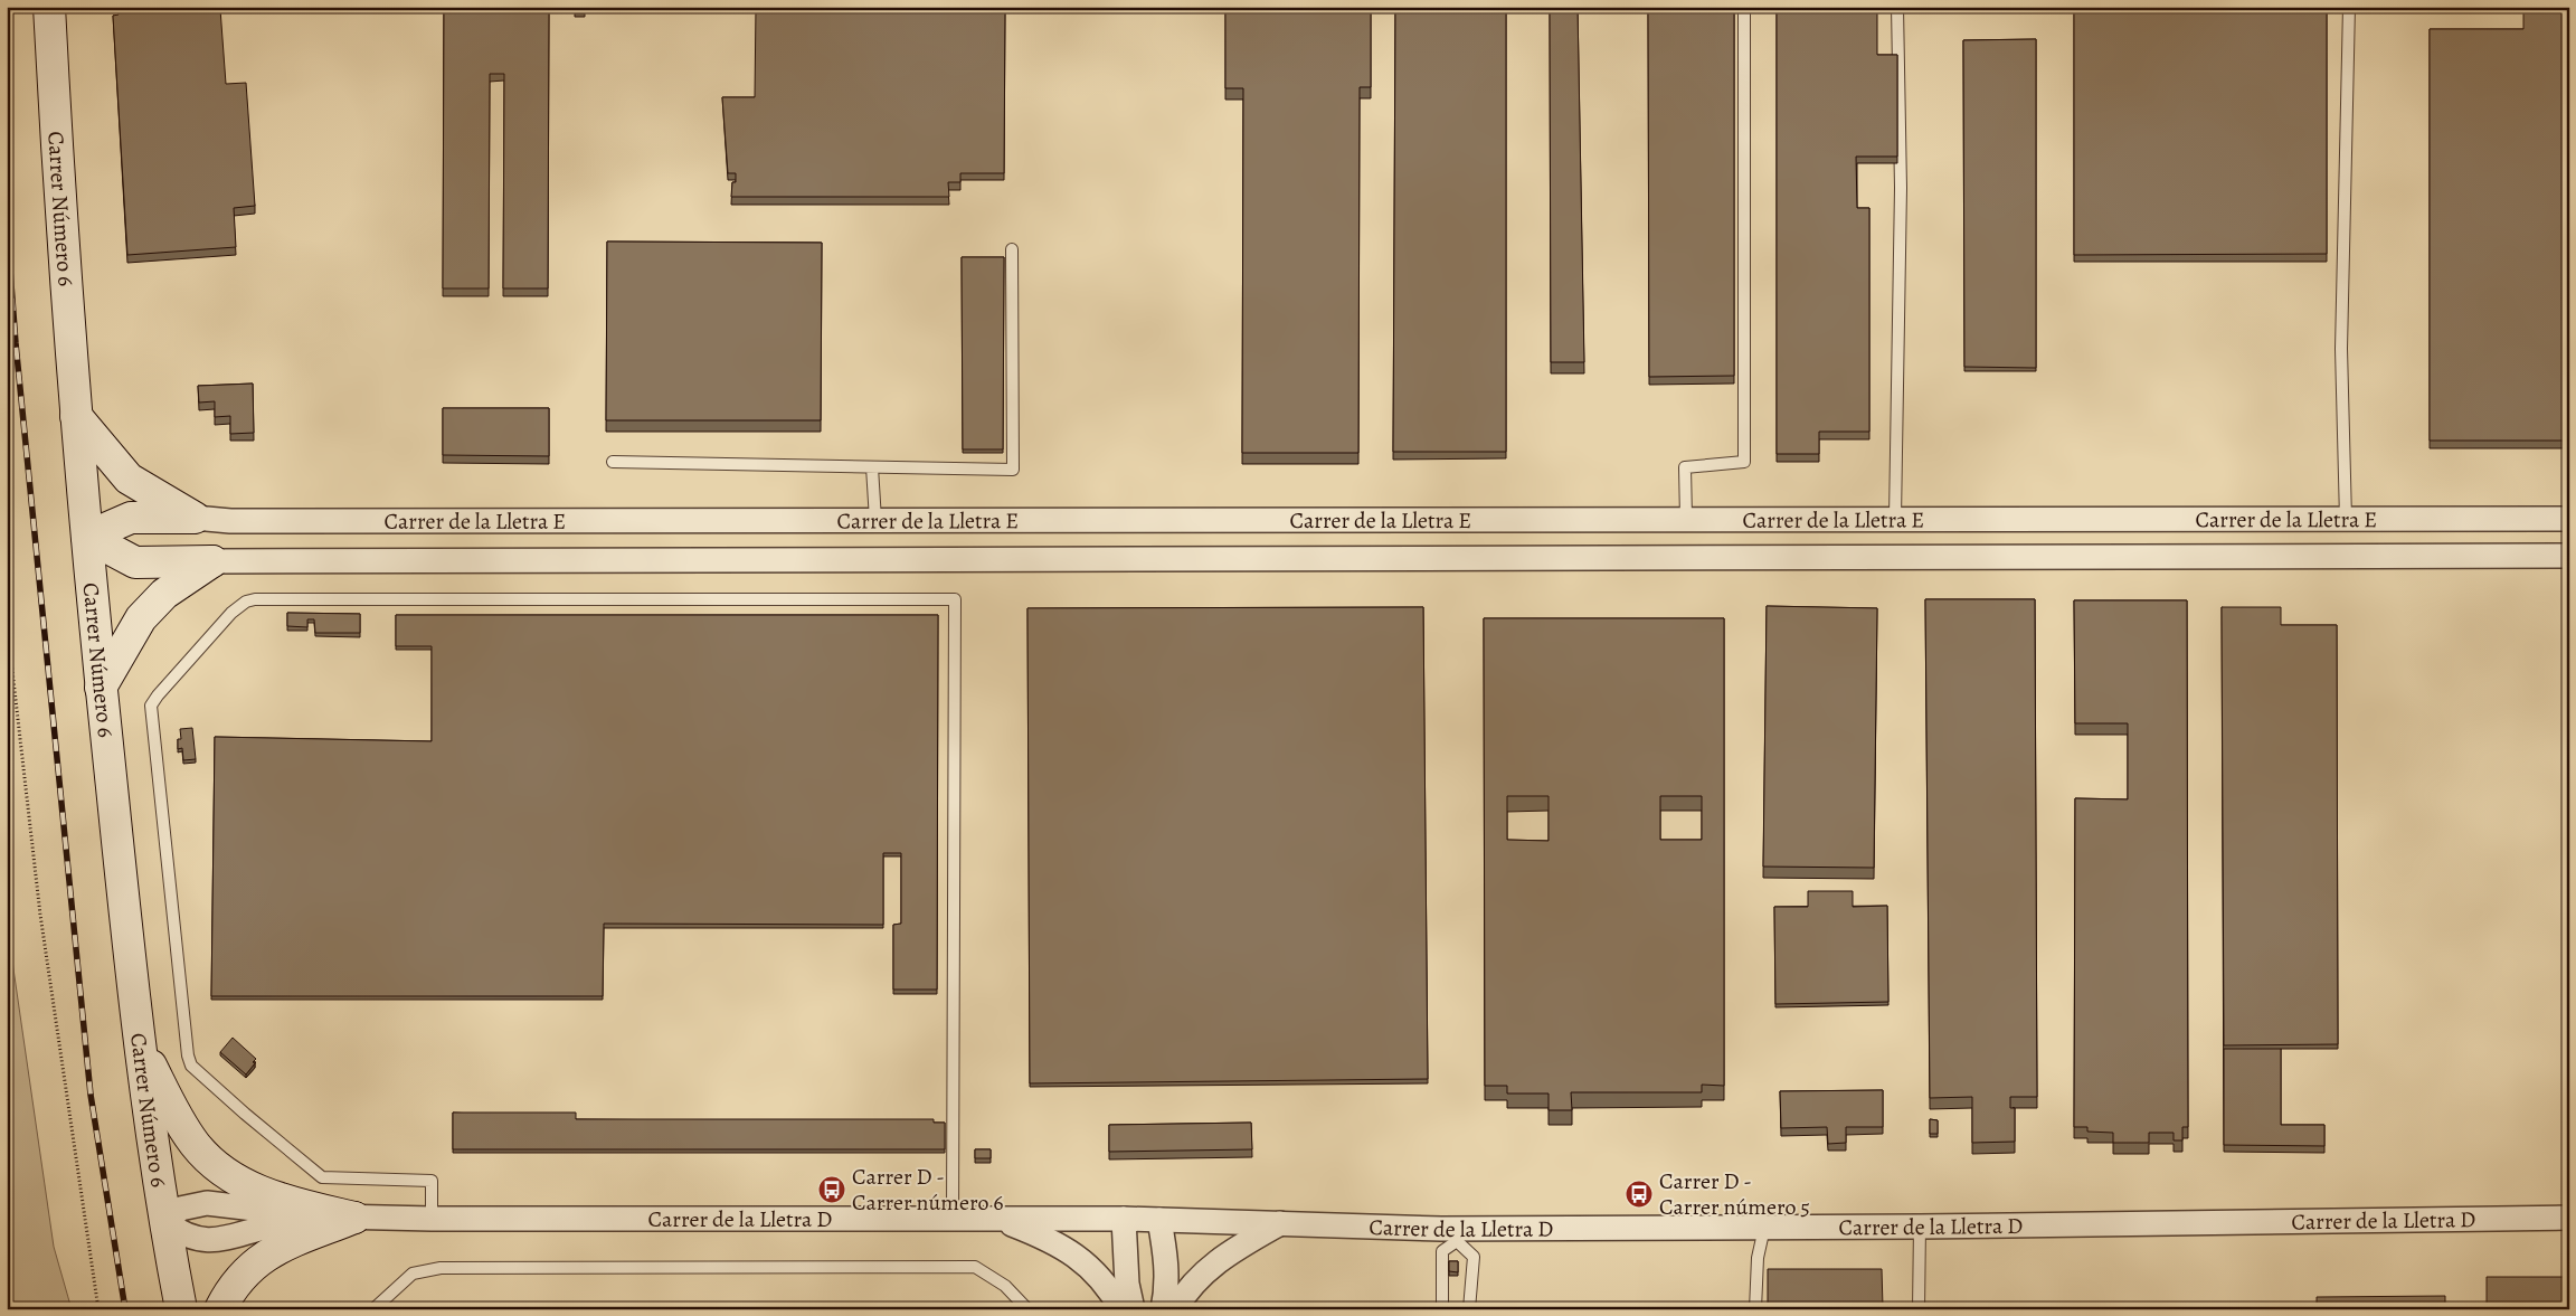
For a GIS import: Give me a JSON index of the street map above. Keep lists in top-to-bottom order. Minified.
{"streets":{"main road":["Carrer Número 6"],"street":["Carrer de la Lletra E","Carrer de la Lletra D"]},"places":{"bus stop":["Carrer D - Carrer número 6","Carrer D - Carrer número 5"]}}
